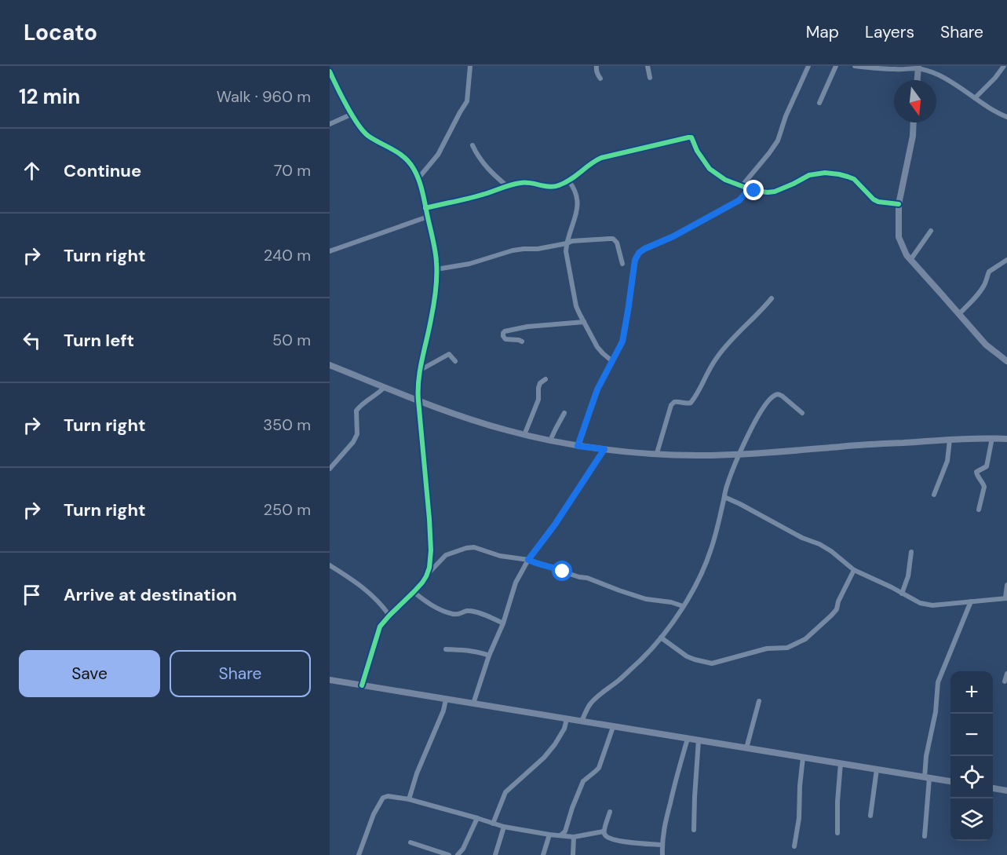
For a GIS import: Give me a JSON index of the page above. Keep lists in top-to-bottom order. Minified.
{"north":"bottom","page":{"header":"Locato","nav":["Map","Layers","Share"],"heading":["12 min","Walk · 960 m"],"list":[["Continue","70 m"],["Turn right","240 m"],["Turn left","50 m"],["Turn right","350 m"],["Turn right","250 m"],"Arrive at destination"],"buttons":["Save","Share"],"map_buttons":["+","−"]}}
